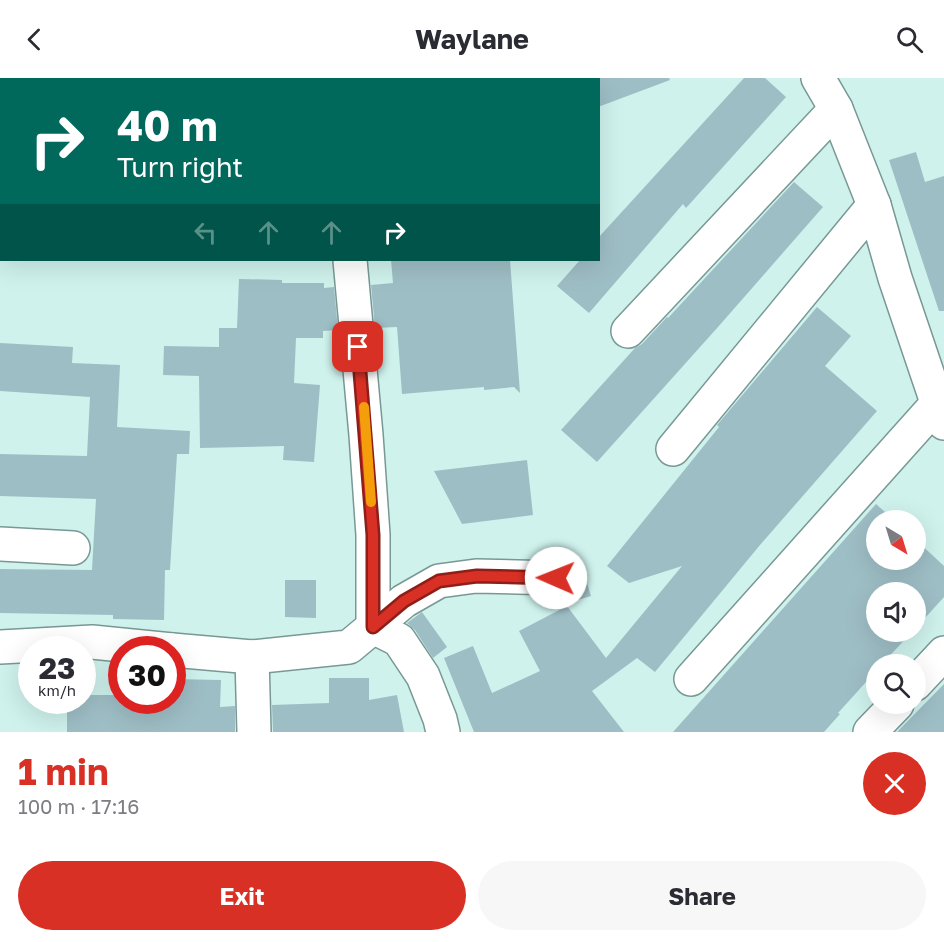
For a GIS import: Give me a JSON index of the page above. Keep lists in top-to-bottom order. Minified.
{"north":"bottom right","page":{"header":"Waylane","turn":["40 m","Turn right"],"speed":"23 km/h","limit":"30","heading":["1 min","100 m · 17:16"],"buttons":["Exit","Share"]}}
